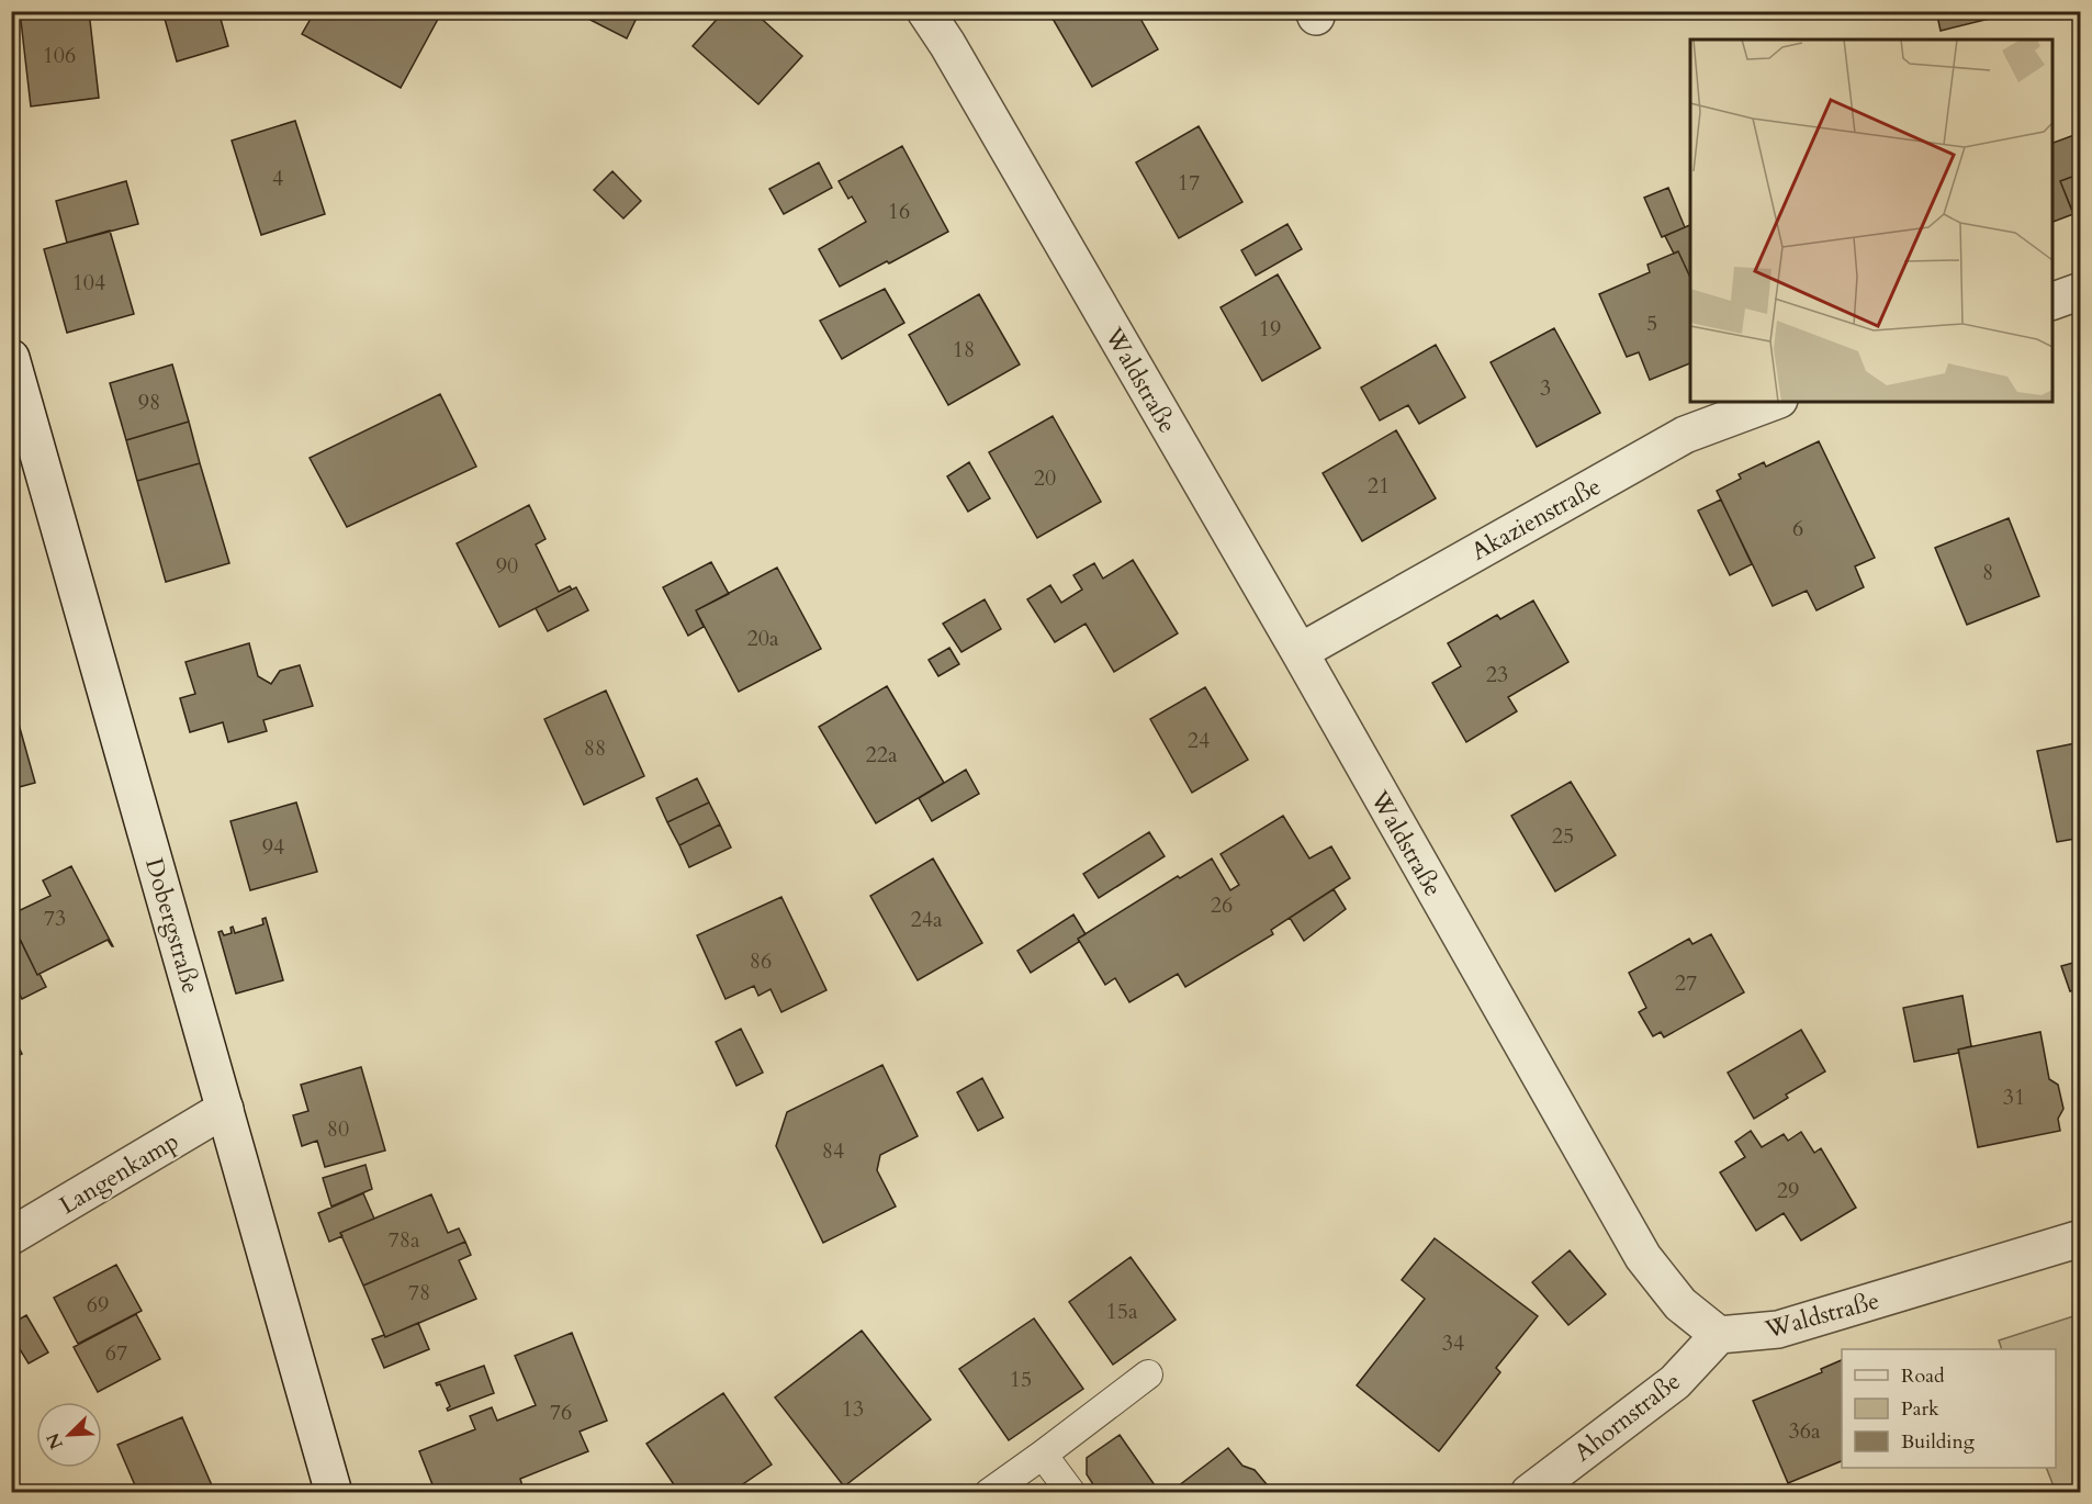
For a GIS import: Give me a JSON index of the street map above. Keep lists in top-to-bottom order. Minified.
{"streets":{"street":["Waldstraße","Akazienstraße","Dobergstraße","Langenkamp","Ahornstraße"]},"crossings":[["Waldstraße","Akazienstraße"],["Waldstraße","Ahornstraße"],["Dobergstraße","Langenkamp"]],"house_numbers":["106","4","17","16","104","5","19","18","3","98","20","21","6","90","8","20a","23","24","88","22a","25","94","26","73","24a","86","27","31","80","84","29","78a","78","69","15a","34","67","15","13","76","36a"],"legend":["Road","Park","Building"],"north":"bottom left"}
